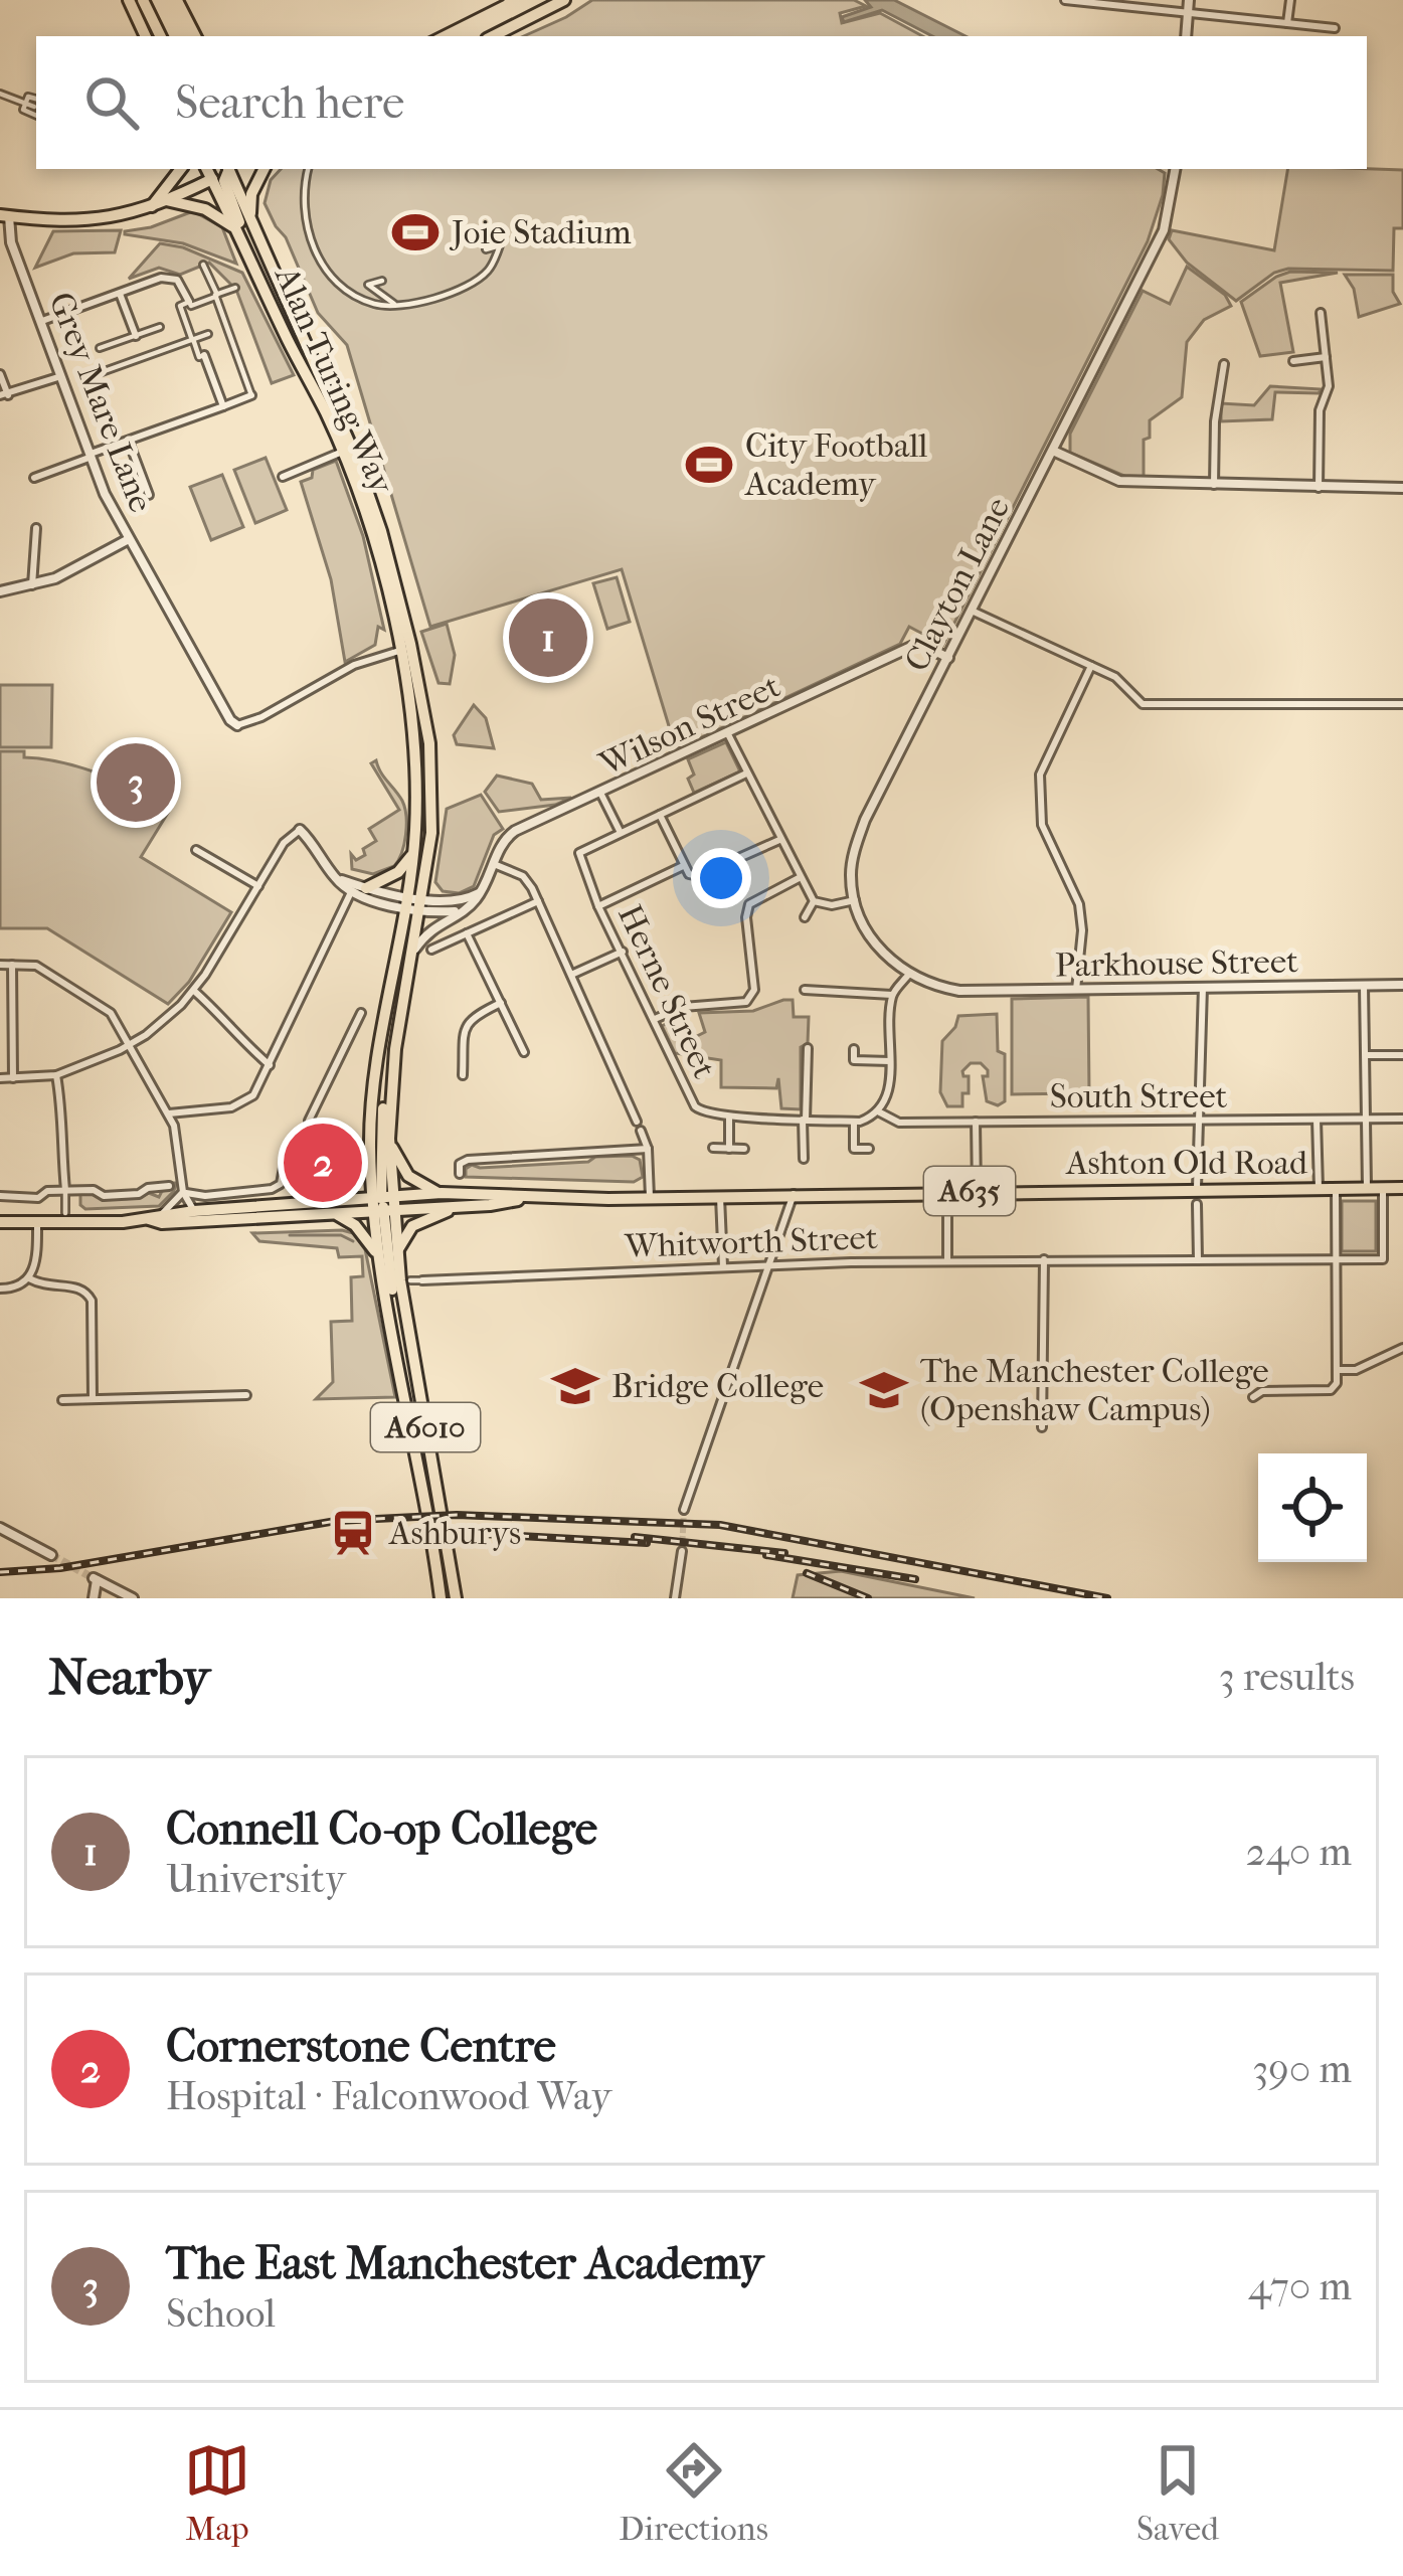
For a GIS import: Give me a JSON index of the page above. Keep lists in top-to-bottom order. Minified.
{"streets":{"main road":["Alan Turing Way","Ashton Old Road","A635","A6010"],"street":["Grey Mare Lane","Clayton Lane","Wilson Street","Parkhouse Street","Herne Street","South Street","Whitworth Street"]},"crossings":[["Alan Turing Way","Wilson Street"],["Alan Turing Way","Ashton Old Road"],["Alan Turing Way","A6010"],["Clayton Lane","Wilson Street"],["Herne Street","South Street"],["Ashton Old Road","Whitworth Street"],["Ashton Old Road","A6010"]],"places":{"sports":["Joie Stadium","City Football Academy"],"school or university":["Bridge College","The Manchester College (Openshaw Campus)"],"station":["Ashburys"]},"page":{"search":"Search here","pins":["1","3","2"],"heading":["Nearby","3 results"],"list":[{"mark":"1","name":"Connell Co-op College","note":"University","value":"240 m"},{"mark":"2","name":"Cornerstone Centre","note":"Hospital · Falconwood Way","value":"390 m"},{"mark":"3","name":"The East Manchester Academy","note":"School","value":"470 m"}],"nav":["Map","Directions","Saved"]}}
